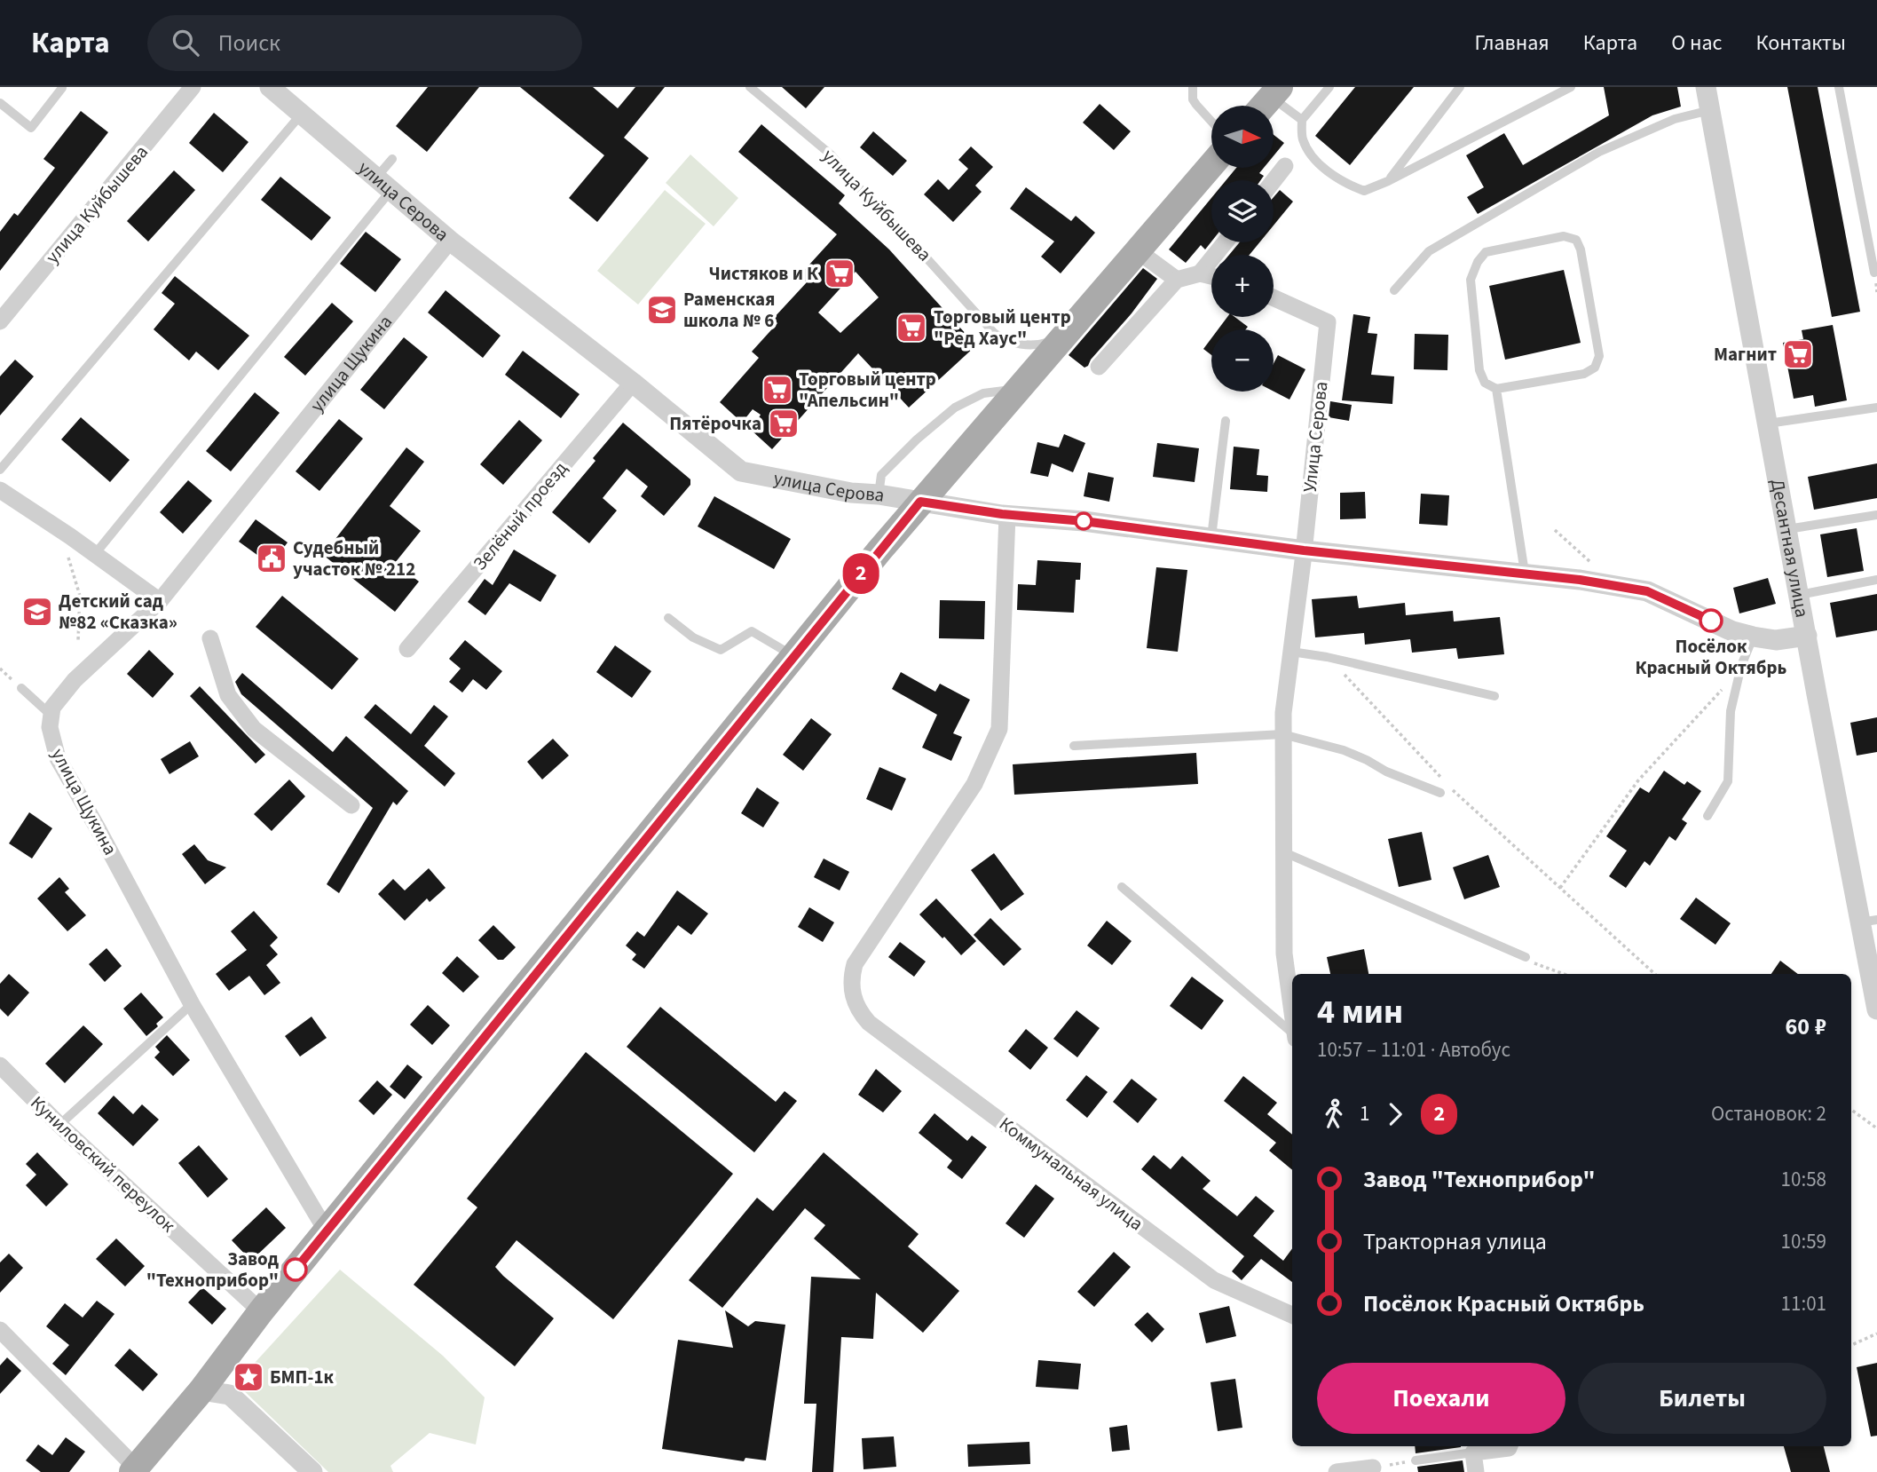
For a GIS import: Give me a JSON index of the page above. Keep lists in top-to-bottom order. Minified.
{"streets":{"street":["улица Серова","улица Куйбышева","улица Щукина","Улица Серова","Зелёный проезд","Десантная улица","Куниловский переулок","Коммунальная улица"]},"crossings":[["улица Серова","улица Щукина"],["улица Серова","Улица Серова"],["улица Серова","Зелёный проезд"],["улица Серова","Десантная улица"],["улица Серова","Коммунальная улица"]],"places":{"supermarket":["Чистяков и К","Торговый центр \"Ред Хаус\"","Магнит","Торговый центр \"Апельсин\"","Пятёрочка"],"school or university":["Раменская школа № 6","Детский сад №82 «Сказка»"],"public building":["Судебный участок № 212"],"other":["Посёлок Красный Октябрь","Завод \"Техноприбор\""],"place":["БМП-1к"]},"lines":["bus line 2"],"north":"right","page":{"header":"Карта","search":"Поиск","nav":["Главная","Карта","О нас","Контакты"],"on_map":"2","map_buttons":["+","−"],"heading":["4 мин","10:57 – 11:01 · Автобус","60 ₽"],"legs":["1","2","Остановок: 2"],"list":[{"name":"Завод \"Техноприбор\"","value":"10:58"},{"name":"Тракторная улица","value":"10:59"},{"name":"Посёлок Красный Октябрь","value":"11:01"}],"buttons":["Поехали","Билеты"]}}
